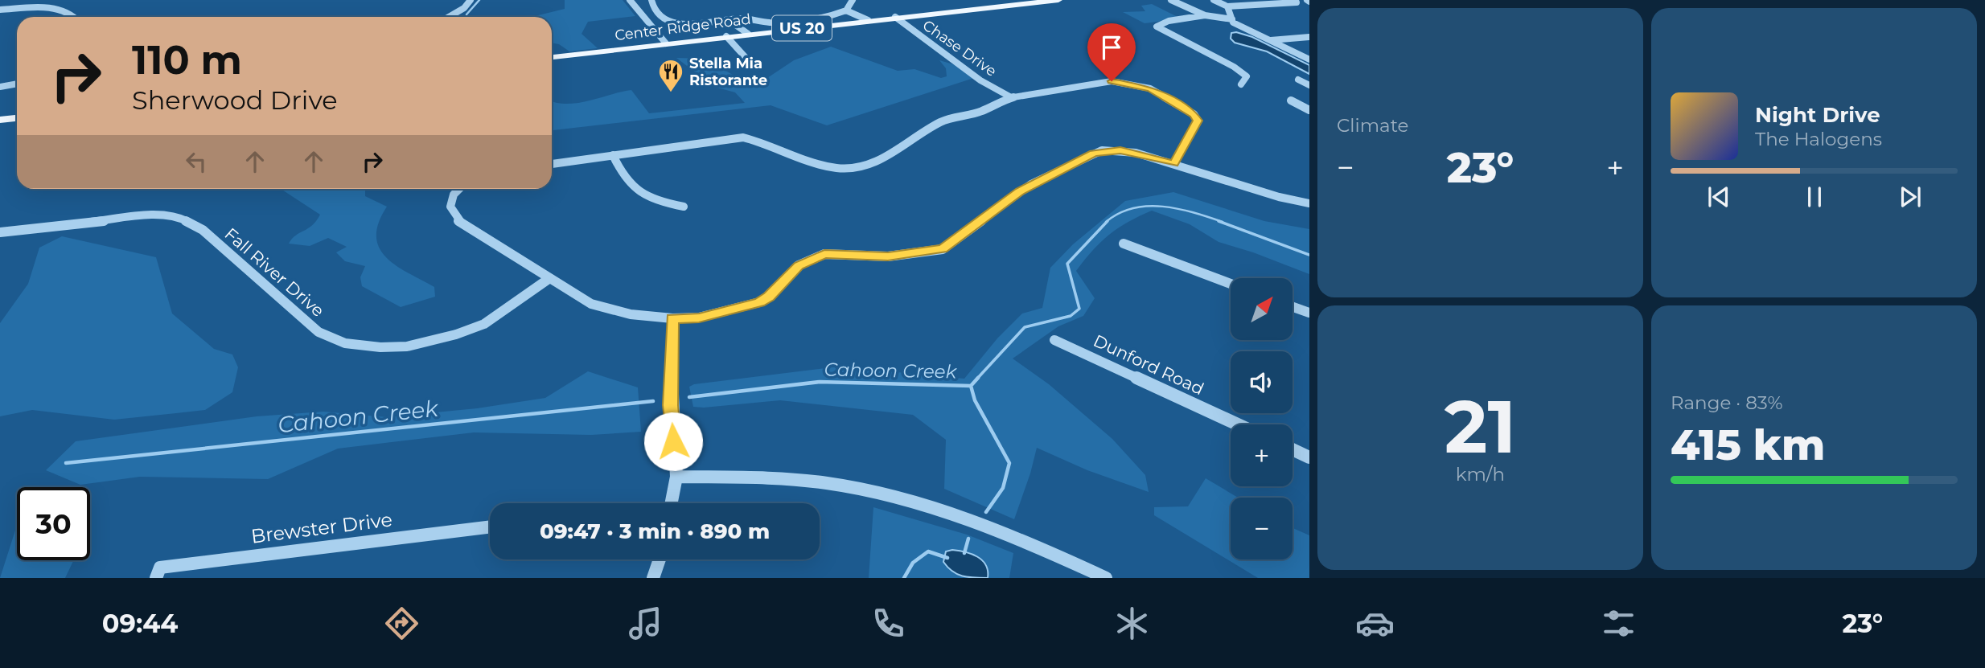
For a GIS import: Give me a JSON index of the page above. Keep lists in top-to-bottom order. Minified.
{"streets":{"main road":["Center Ridge Road","US 20"],"street":["Chase Drive","Fall River Drive","Dunford Road","Brewster Drive"]},"crossings":[["Center Ridge Road","Chase Drive"]],"water":["Cahoon Creek"],"places":{"restaurant":["Stella Mia Ristorante"]},"north":"top right","page":{"tile":["Climate",["21","km/h"],["Range · 83%","415 km"]],"turn":["110 m","Sherwood Drive"],"song":["Night Drive","The Halogens"],"heat":["−","23°","+"],"map_buttons":["+","−"],"limit":"30","trip":"09:47 · 3 min · 890 m","tabs":["09:44","23°"]}}
